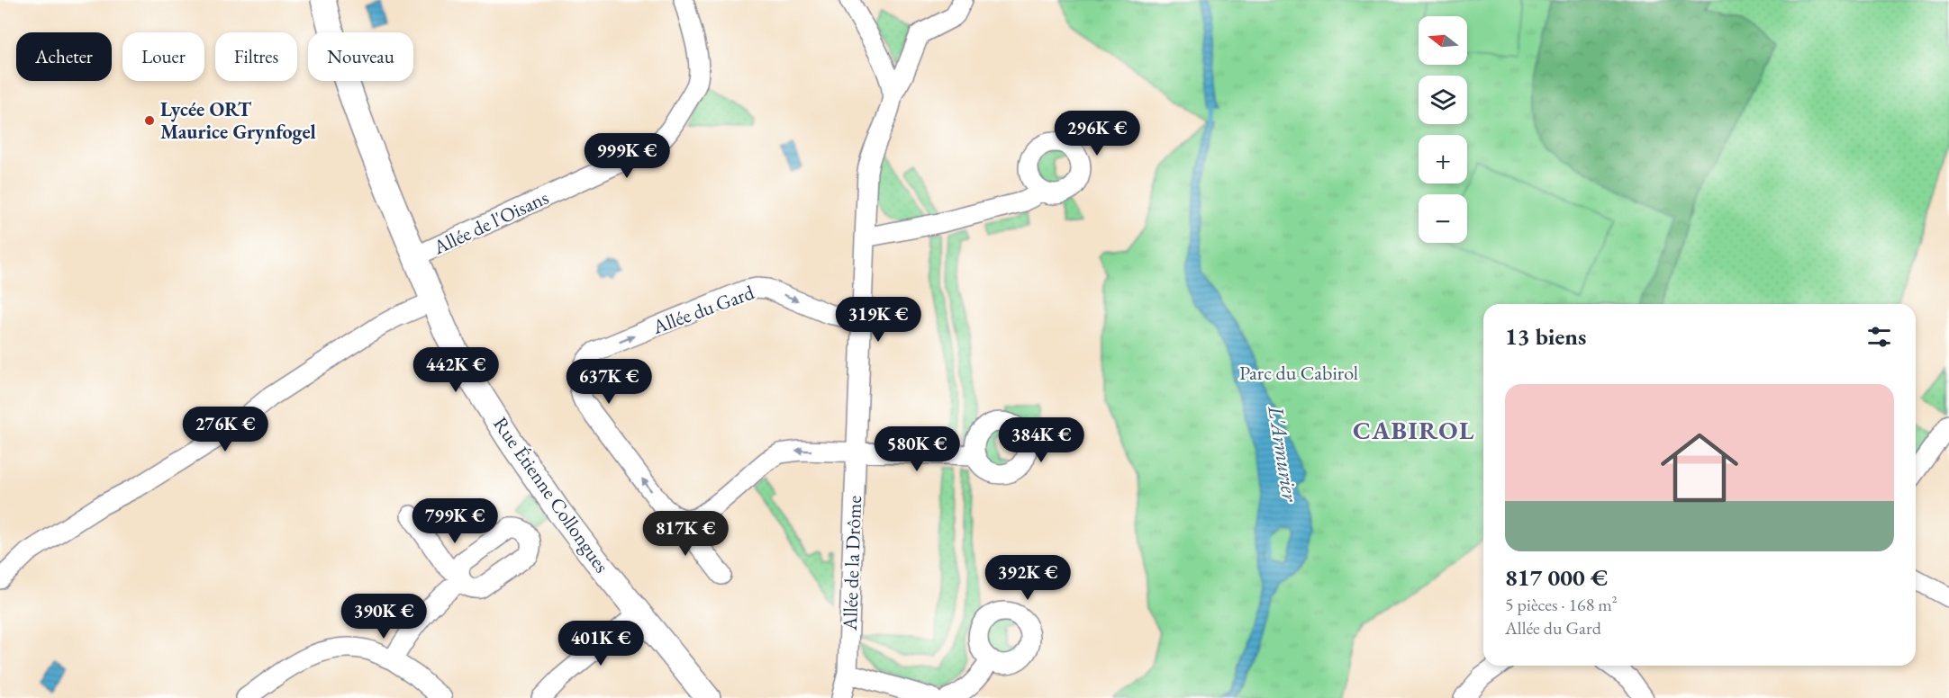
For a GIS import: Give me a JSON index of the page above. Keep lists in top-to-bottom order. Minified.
{"streets":{"main road":["Rue Étienne Collongues"],"street":["Allée de l'Oisans","Allée du Gard","Allée de la Drôme"]},"crossings":[["Allée de l'Oisans","Rue Étienne Collongues"],["Allée du Gard","Allée de la Drôme"]],"districts":["CABIROL"],"water":["L'Armurier"],"parks":["Parc du Cabirol"],"places":["Lycée ORT Maurice Grynfogel"],"north":"left","page":{"map_buttons":["+","−"],"chip":["Acheter","Louer","Filtres","Nouveau"],"price":["296K €","999K €","319K €","442K €","637K €","276K €","384K €","580K €","799K €","817K €","392K €","390K €","401K €"],"heading":"13 biens","list":[{"name":"817 000 €","note":"5 pièces · 168 m² · Allée du Gard"}]}}
